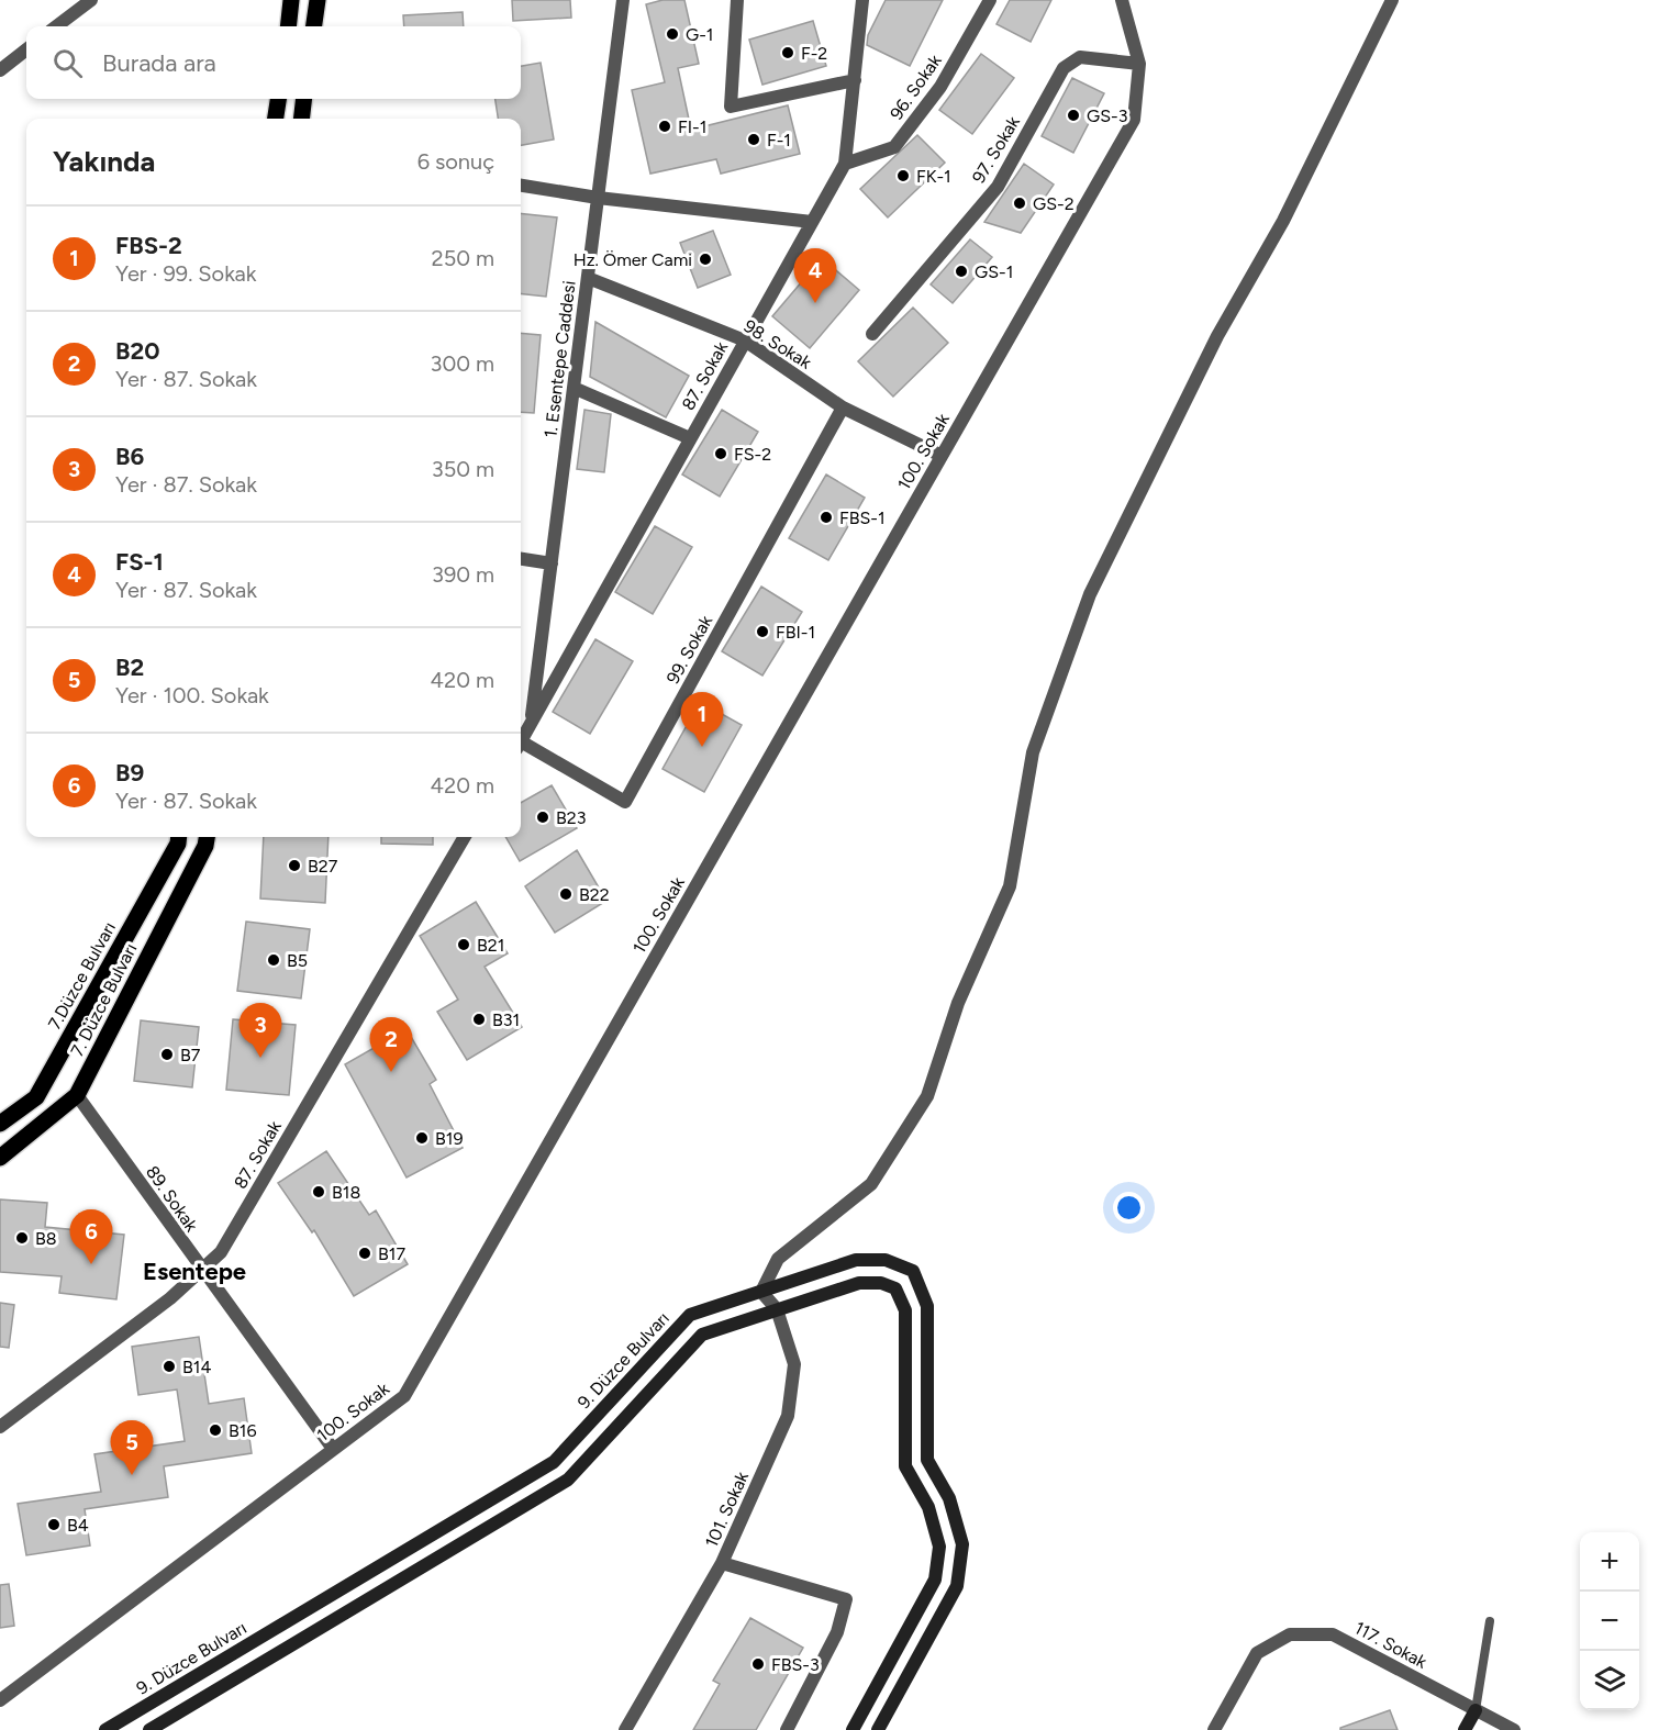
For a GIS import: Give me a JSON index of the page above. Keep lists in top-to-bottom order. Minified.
{"streets":{"main road":["7.Düzce Bulvarı","7. Düzce Bulvarı","9. Düzce Bulvarı"],"street":["96. Sokak","97. Sokak","98. Sokak","1. Esentepe Caddesi","87. Sokak","100. Sokak","99. Sokak","89. Sokak","101. Sokak","117. Sokak"]},"crossings":[["96. Sokak","87. Sokak"],["97. Sokak","100. Sokak"],["98. Sokak","1. Esentepe Caddesi"],["98. Sokak","87. Sokak"],["98. Sokak","100. Sokak"],["98. Sokak","99. Sokak"],["1. Esentepe Caddesi","87. Sokak"],["87. Sokak","89. Sokak"],["100. Sokak","89. Sokak"],["7. Düzce Bulvarı","89. Sokak"],["9. Düzce Bulvarı","101. Sokak"]],"districts":["Esentepe"],"places":["G-1","F-2","GS-3","FI-1","F-1","FK-1","GS-2","Hz. Ömer Cami","GS-1","FS-2","FBS-1","FBI-1","B23","B27","B22","B21","B5","B31","B7","B19","B18","B8","B17","B14","B16","B4","FBS-3"],"page":{"search":"Burada ara","heading":["Yakında","6 sonuç"],"list":[{"mark":"1","name":"FBS-2","note":"Yer · 99. Sokak","value":"250 m"},{"mark":"2","name":"B20","note":"Yer · 87. Sokak","value":"300 m"},{"mark":"3","name":"B6","note":"Yer · 87. Sokak","value":"350 m"},{"mark":"4","name":"FS-1","note":"Yer · 87. Sokak","value":"390 m"},{"mark":"5","name":"B2","note":"Yer · 100. Sokak","value":"420 m"},{"mark":"6","name":"B9","note":"Yer · 87. Sokak","value":"420 m"}],"pins":["4","1","3","2","6","5"],"map_buttons":["+","−"]}}
